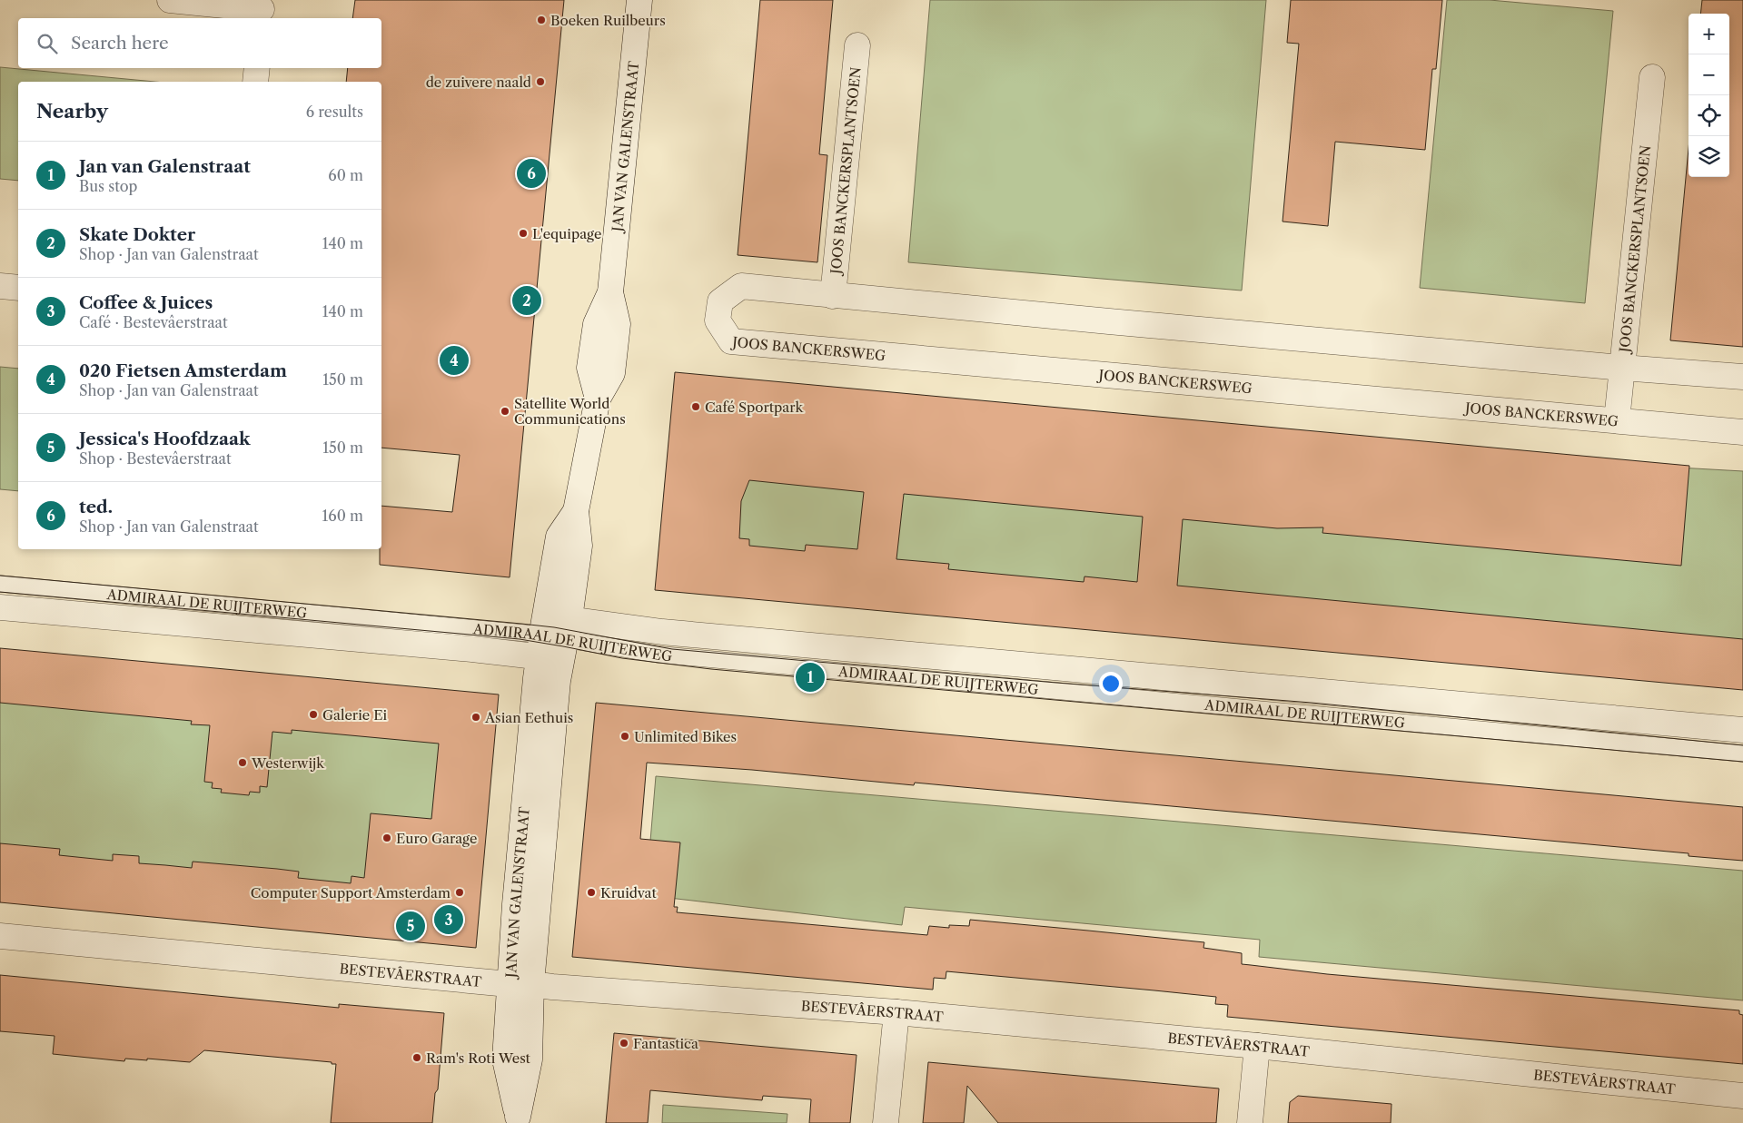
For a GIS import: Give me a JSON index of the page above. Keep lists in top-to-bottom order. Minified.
{"streets":{"street":["JAN VAN GALENSTRAAT","JOOS BANCKERSPLANTSOEN","JOOS BANCKERSWEG","ADMIRAAL DE RUIJTERWEG","BESTEVÂERSTRAAT"]},"crossings":[["JAN VAN GALENSTRAAT","ADMIRAAL DE RUIJTERWEG"],["JAN VAN GALENSTRAAT","BESTEVÂERSTRAAT"],["JOOS BANCKERSPLANTSOEN","JOOS BANCKERSWEG"]],"places":["Boeken Ruilbeurs","de zuivere naald","L'equipage","Café Sportpark","Satellite World Communications","Galerie Ei","Asian Eethuis","Unlimited Bikes","Westerwijk","Euro Garage","Computer Support Amsterdam","Kruidvat","Fantastica","Ram's Roti West"],"page":{"map_buttons":["+","−"],"search":"Search here","heading":["Nearby","6 results"],"list":[{"mark":"1","name":"Jan van Galenstraat","note":"Bus stop","value":"60 m"},{"mark":"2","name":"Skate Dokter","note":"Shop · Jan van Galenstraat","value":"140 m"},{"mark":"3","name":"Coffee & Juices","note":"Café · Bestevâerstraat","value":"140 m"},{"mark":"4","name":"020 Fietsen Amsterdam","note":"Shop · Jan van Galenstraat","value":"150 m"},{"mark":"5","name":"Jessica's Hoofdzaak","note":"Shop · Bestevâerstraat","value":"150 m"},{"mark":"6","name":"ted.","note":"Shop · Jan van Galenstraat","value":"160 m"}],"pins":["6","2","4","1","3","5"]}}
